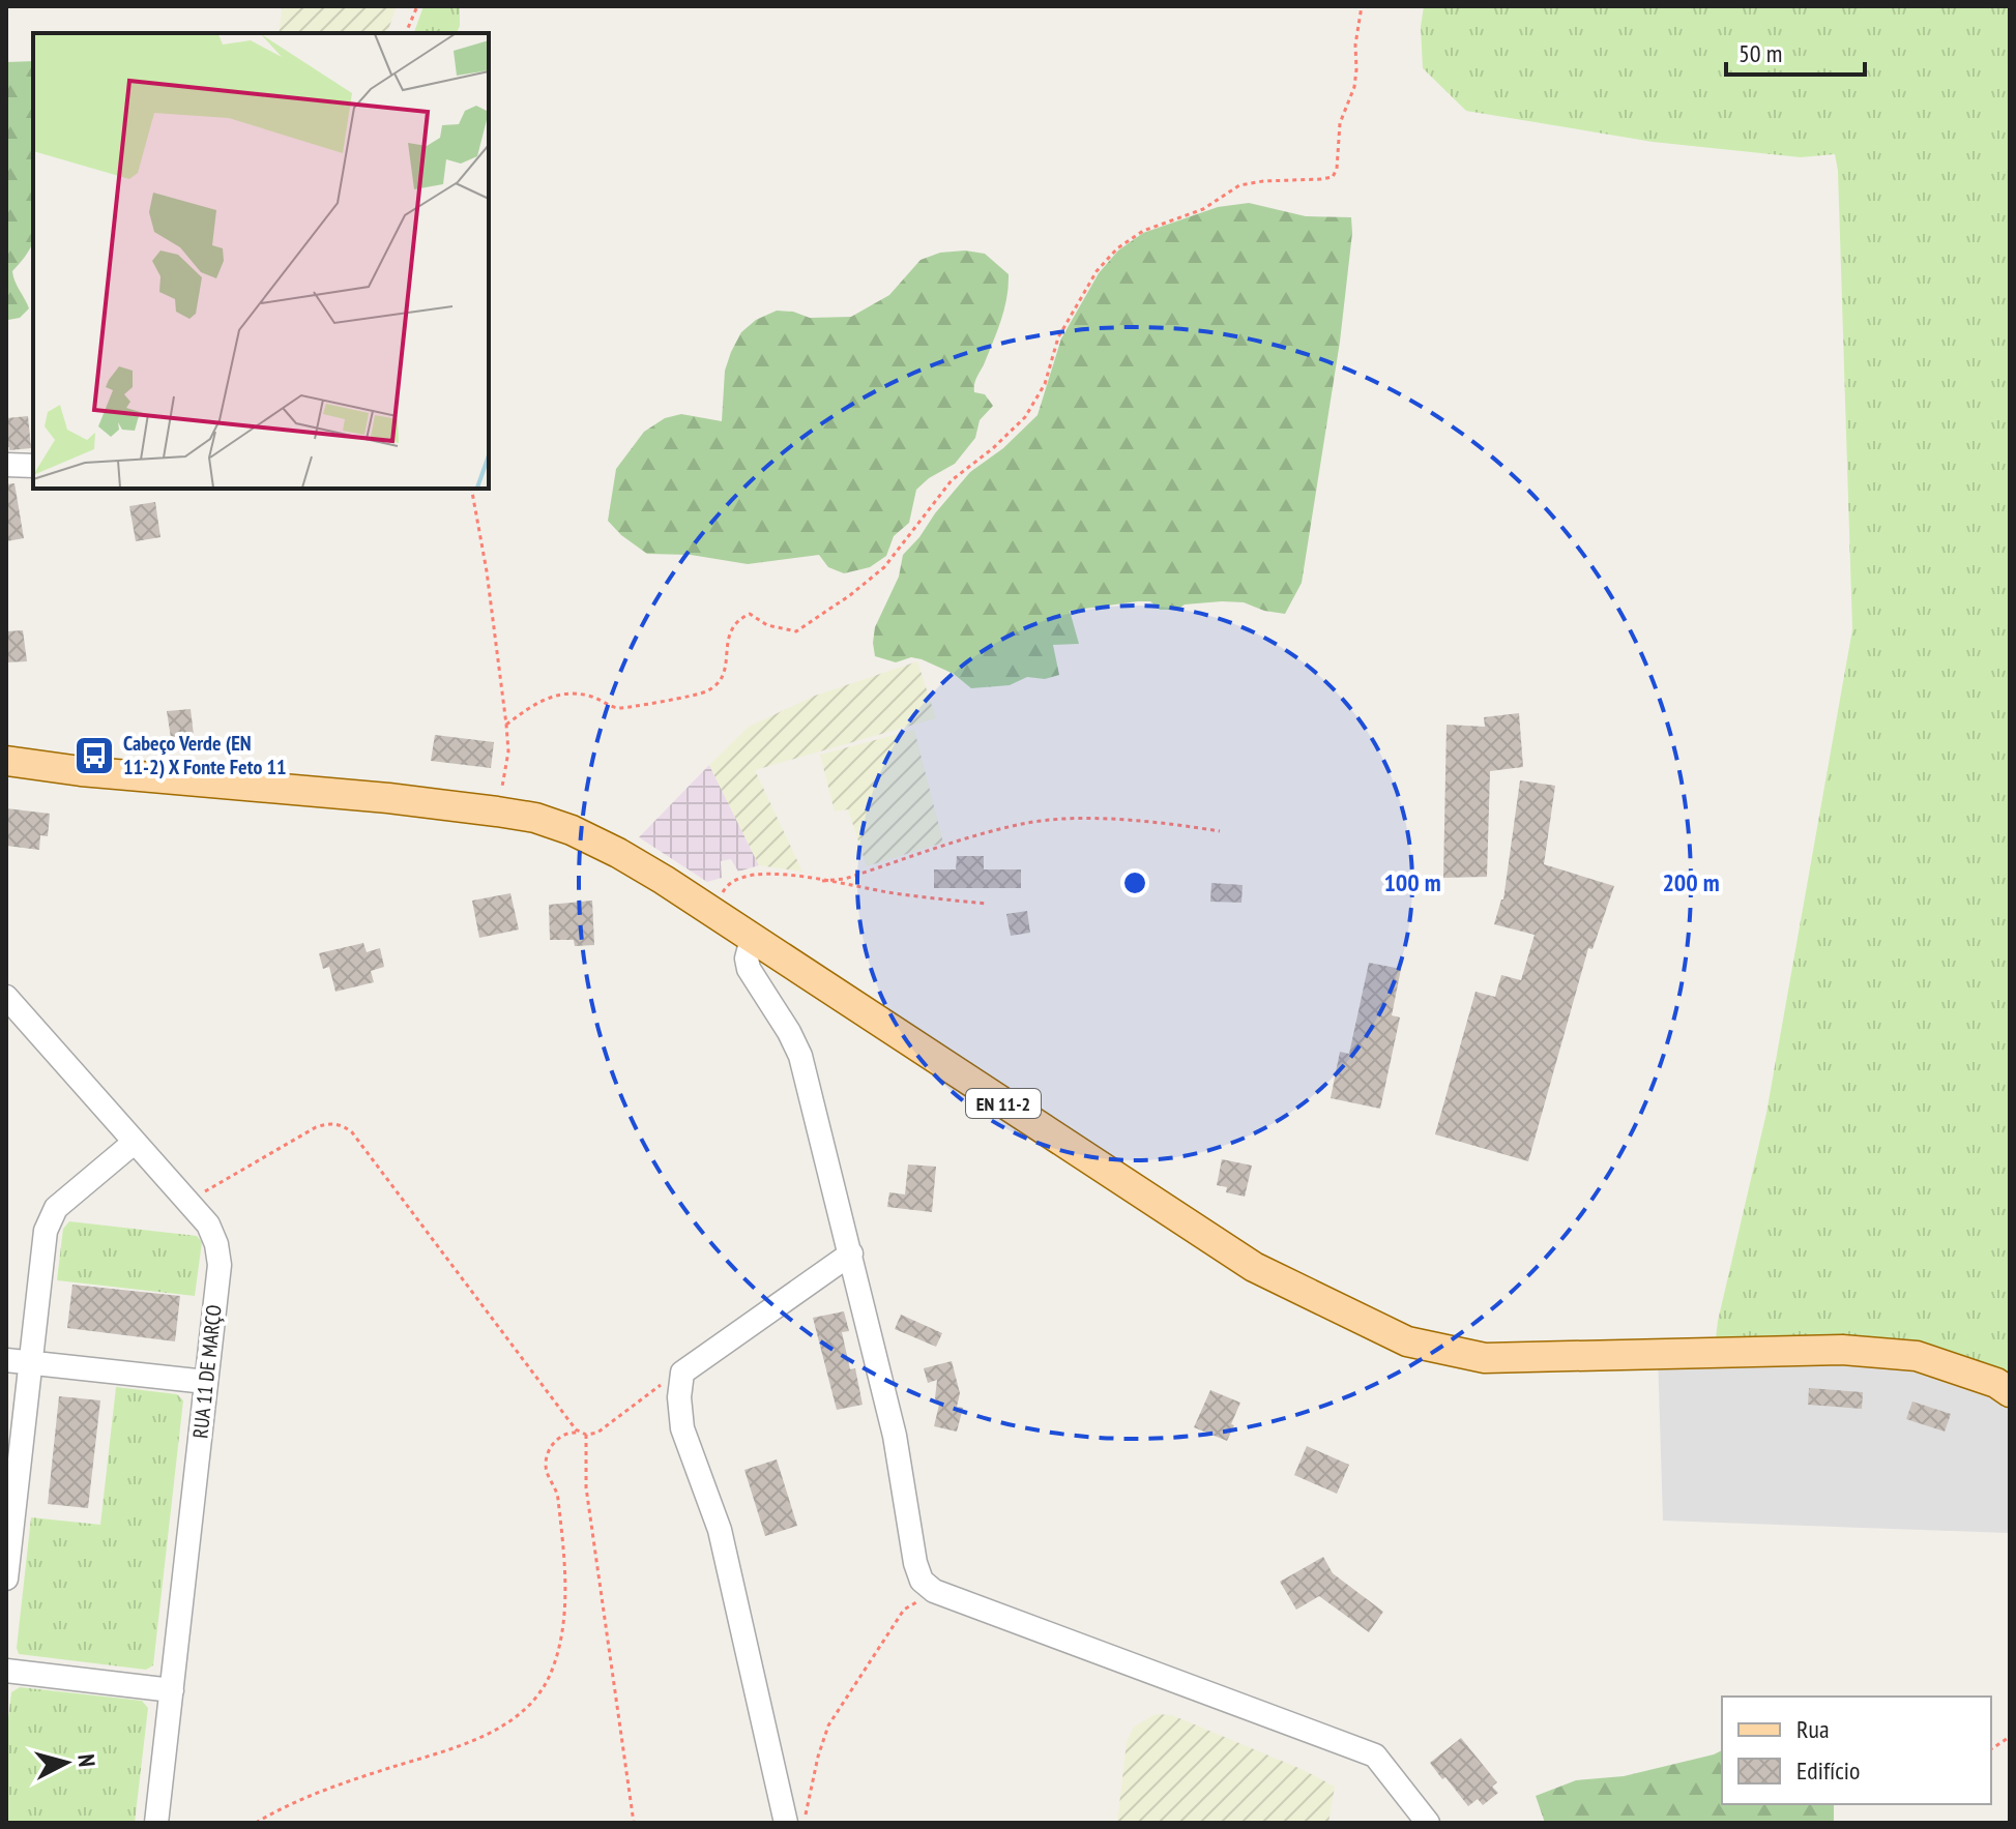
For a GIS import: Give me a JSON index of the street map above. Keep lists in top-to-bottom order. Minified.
{"streets":{"main road":["EN 11-2"],"street":["RUA 11 DE MARÇO"]},"places":{"bus stop":["Cabeço Verde (EN 11-2) X Fonte Feto 11"]},"legend":["Rua","Edifício"],"scale_bar":"50 m","north":"right","rings":["100 m","200 m"]}
